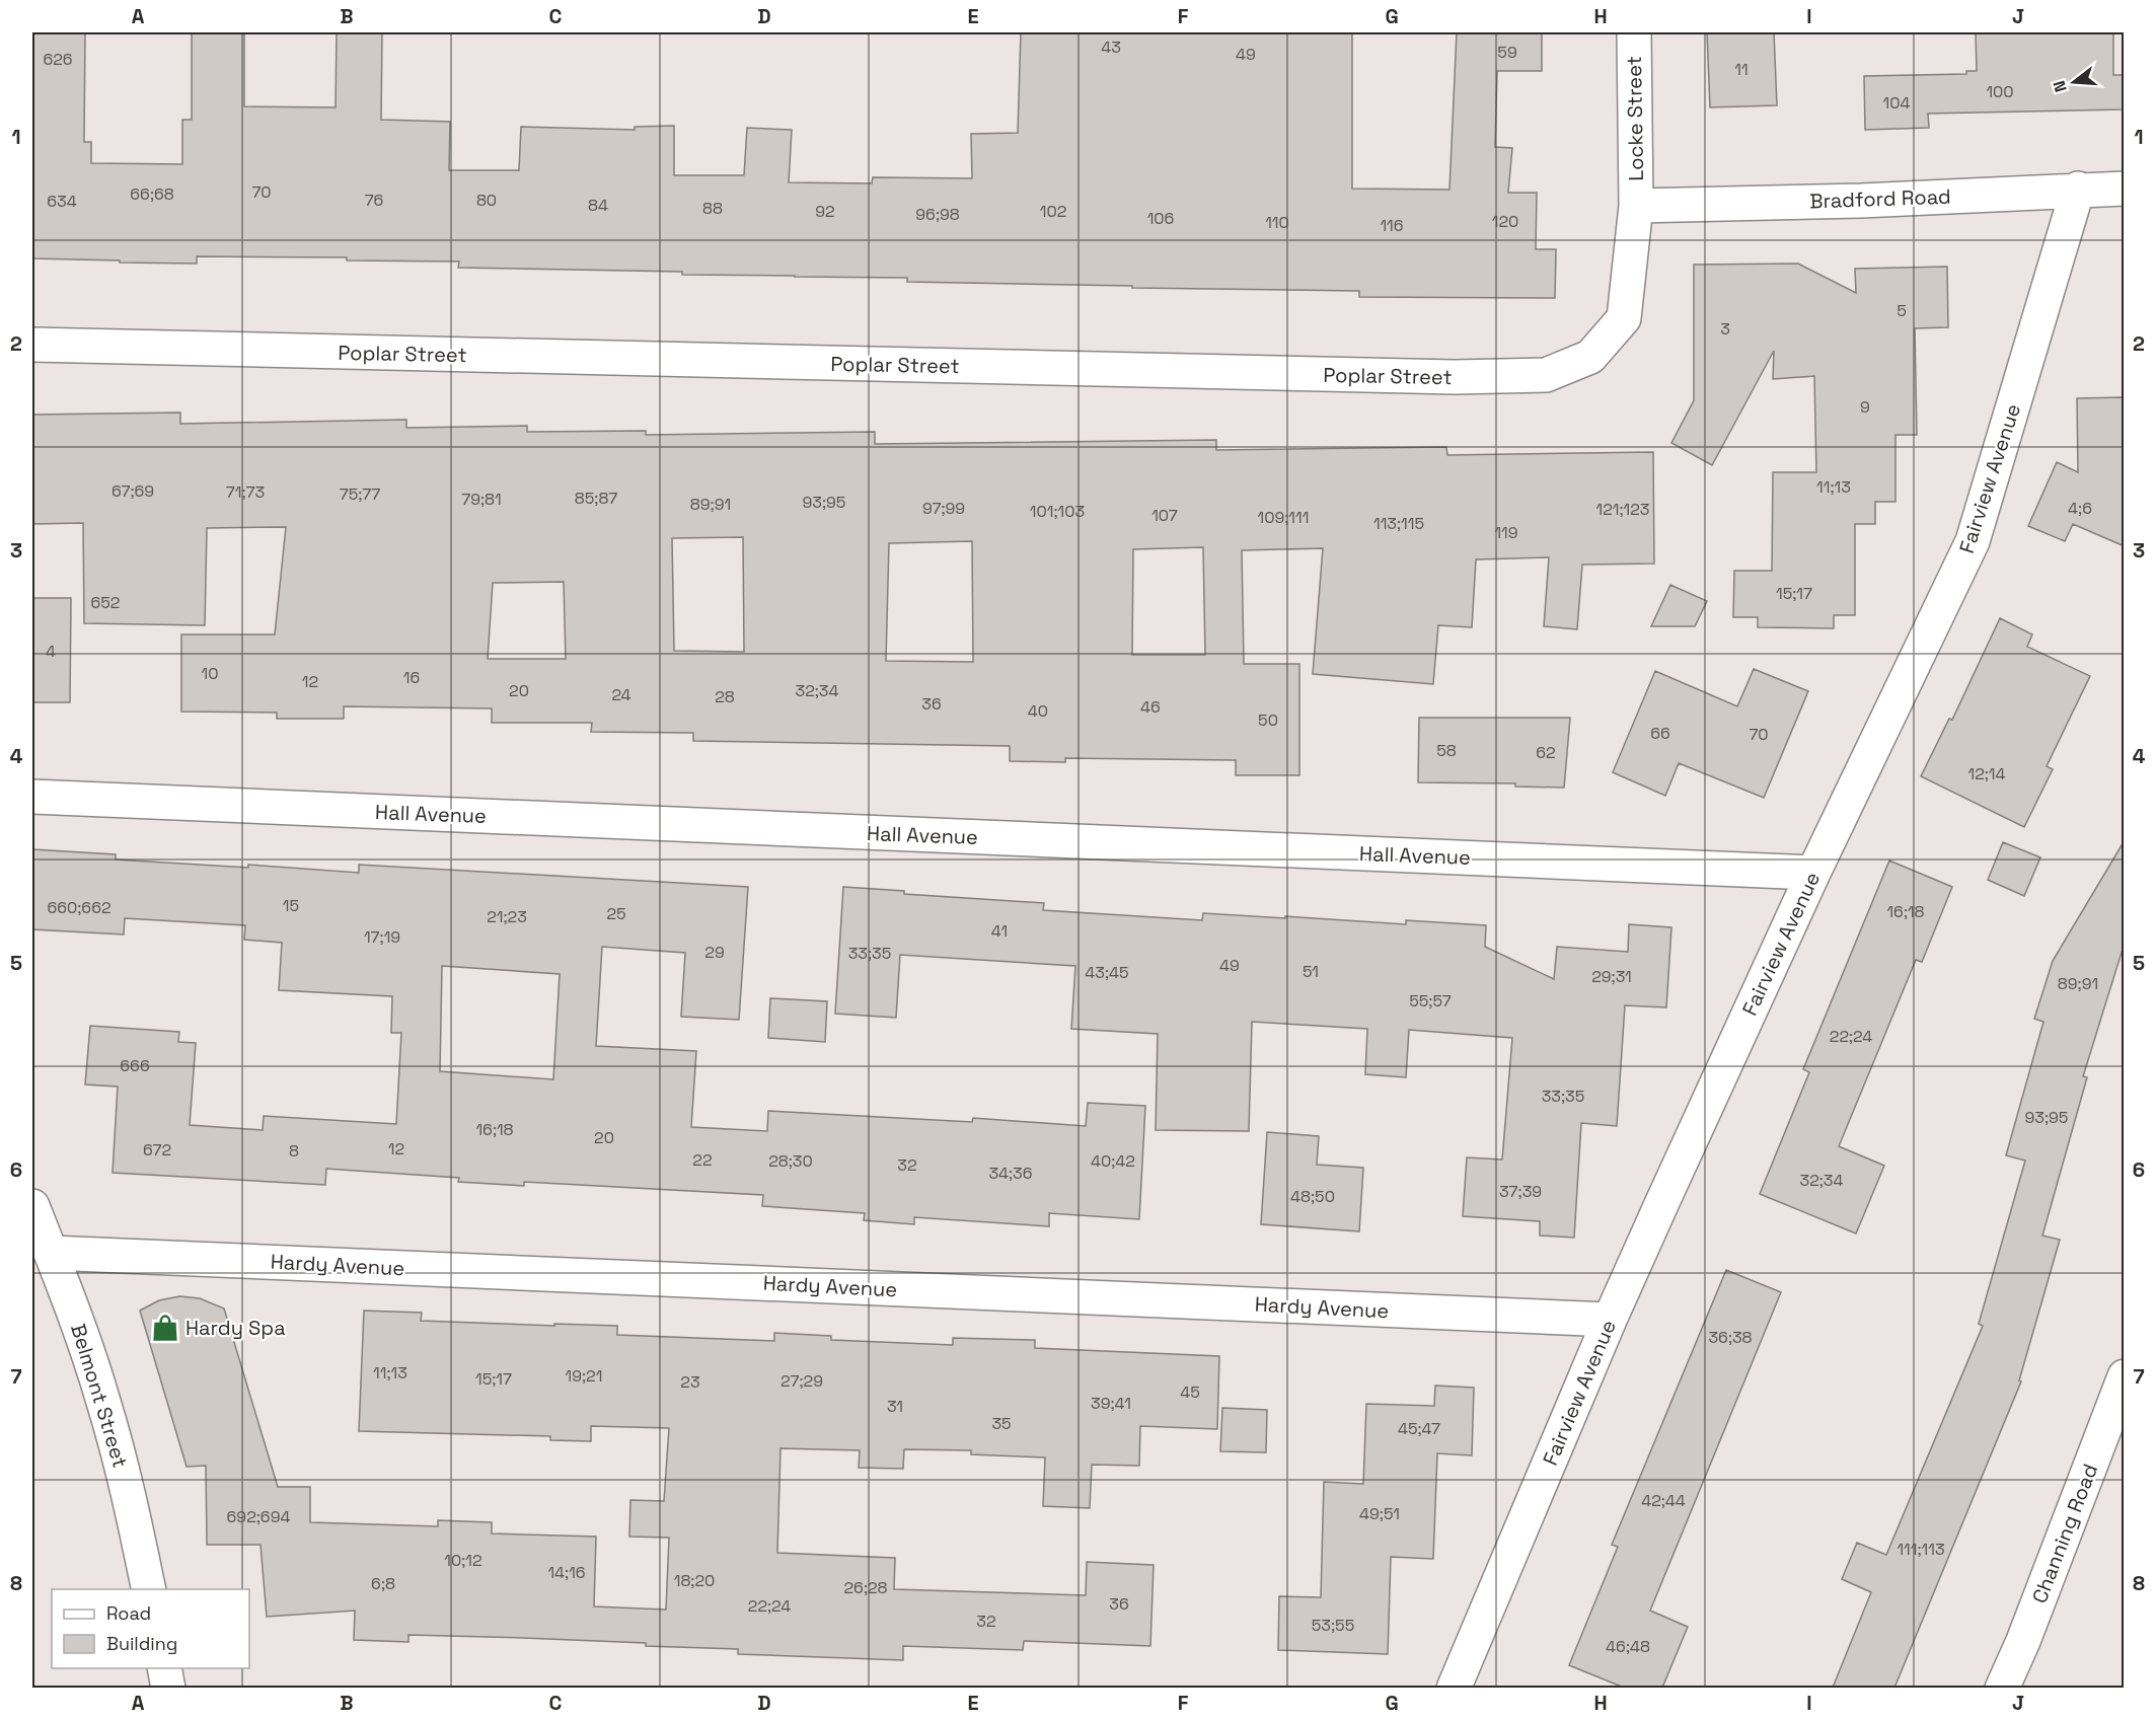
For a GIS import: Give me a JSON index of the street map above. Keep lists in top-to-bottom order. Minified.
{"streets":{"street":["Locke Street","Bradford Road","Poplar Street","Fairview Avenue","Hall Avenue","Hardy Avenue","Belmont Street","Channing Road"]},"crossings":[["Locke Street","Bradford Road"],["Locke Street","Poplar Street"],["Bradford Road","Poplar Street"],["Bradford Road","Fairview Avenue"],["Fairview Avenue","Hall Avenue"],["Fairview Avenue","Hardy Avenue"],["Hardy Avenue","Belmont Street"]],"places":{"shop":["Hardy Spa"]},"house_numbers":["43","59","49","626","11","100","104","70","66;68","76","80","634","84","88","92","102","96;98","106","120","110","116","5","3","9","11;13","67;69","71;73","75;77","85;87","79;81","93;95","89;91","97;99","4;6","121;123","101;103","107","109;111","113;115","119","15;17","652","4","10","16","12","20","32;34","24","28","36","46","40","50","66","70","58","62","12;14","15","660;662","16;18","25","21;23","41","17;19","29","33;35","49","51","43;45","29;31","89;91","55;57","22;24","666","33;35","93;95","16;18","20","12","672","8","22","28;30","40;42","32","34;36","32;34","37;39","48;50","36;38","11;13","19;21","15;17","27;29","23","45","39;41","31","35","45;47","42;44","49;51","692;694","111;113","10;12","14;16","18;20","6;8","26;28","36","22;24","32","53;55","46;48"],"legend":["Road","Building"],"north":"left","grid":{"columns":["A","B","C","D","E","F","G","H","I","J"],"rows":["1","2","3","4","5","6","7","8"]}}
